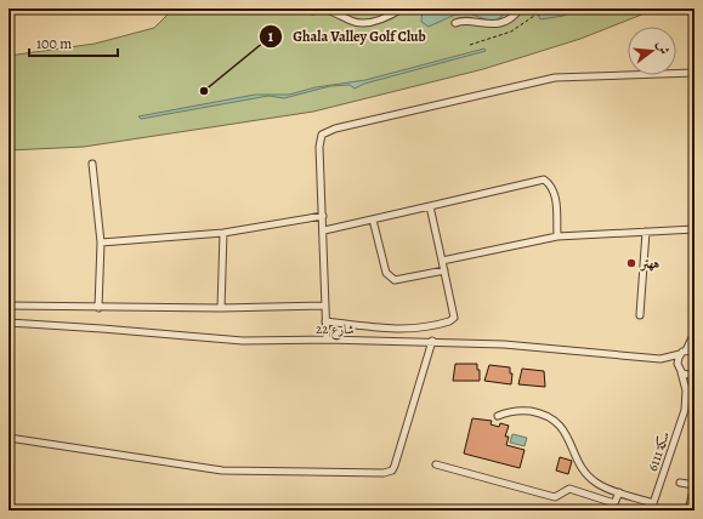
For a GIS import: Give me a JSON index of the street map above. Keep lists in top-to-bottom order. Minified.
{"streets":{"street":["شارع 22","سكة 6111"]},"crossings":[["شارع 22","سكة 6111"]],"places":["Ghala Valley Golf Club","ههتر"],"scale_bar":"100 m","north":"right"}
